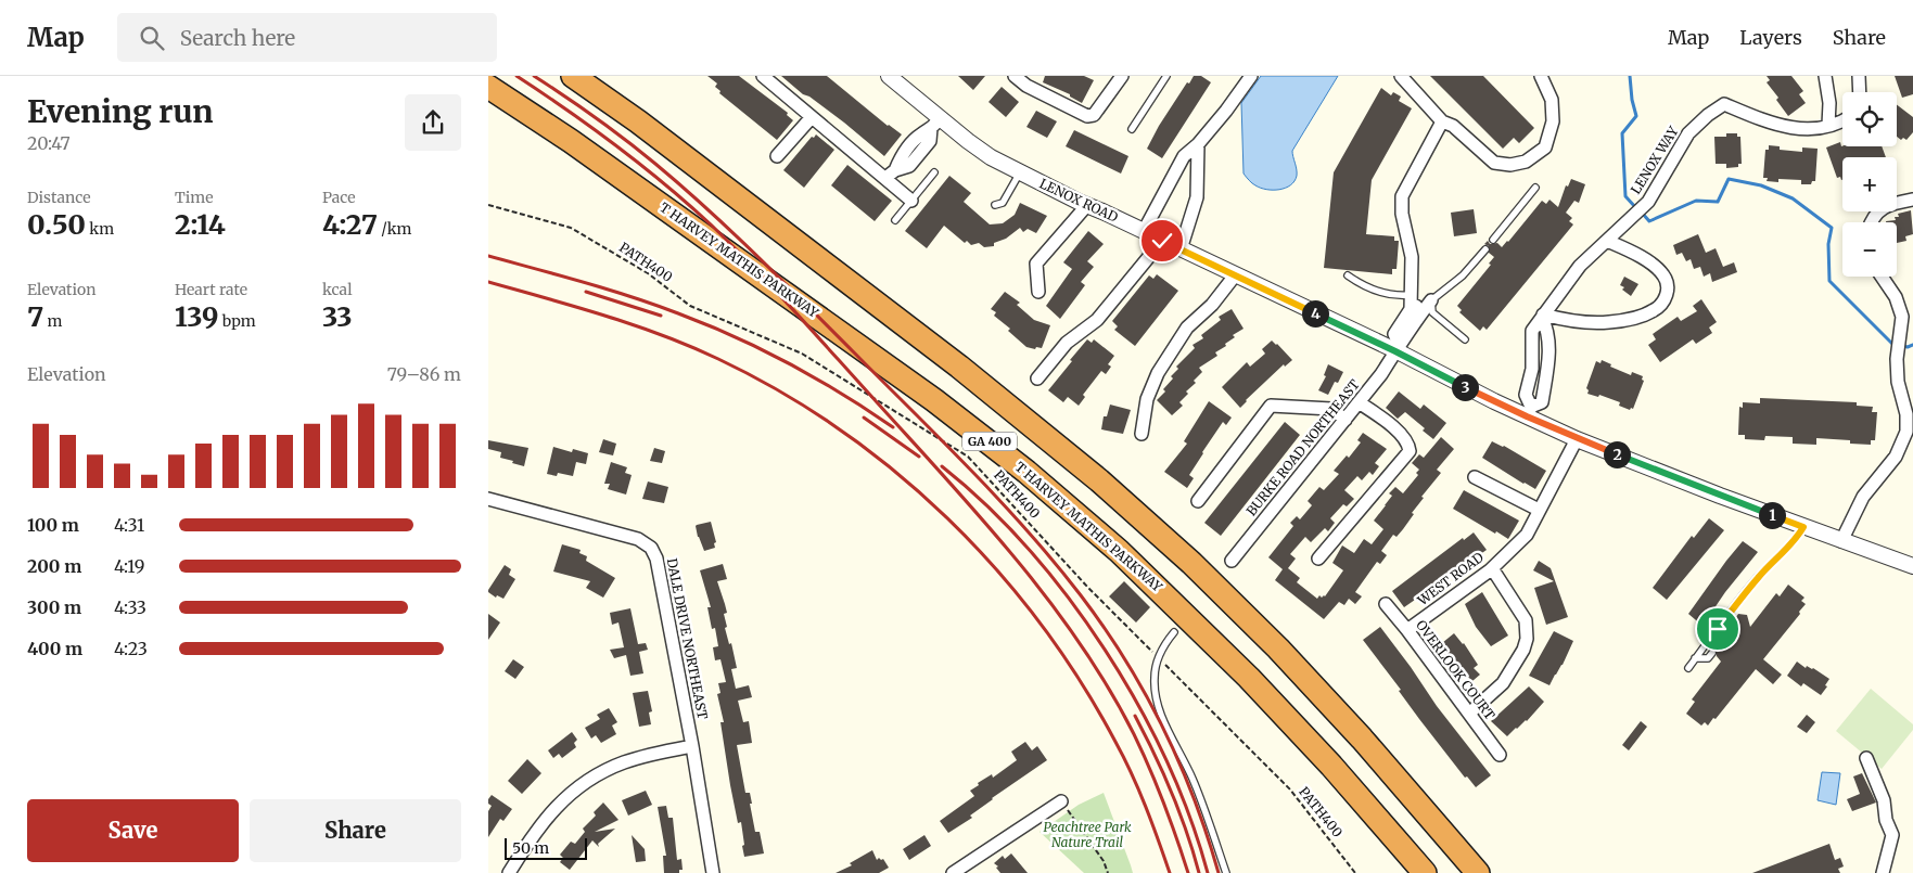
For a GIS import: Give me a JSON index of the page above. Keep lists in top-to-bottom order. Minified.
{"streets":{"highway":["T HARVEY MATHIS PARKWAY","GA 400"],"street":["LENOX WAY","LENOX ROAD","BURKE ROAD NORTHEAST","WEST ROAD","DALE DRIVE NORTHEAST","OVERLOOK COURT"],"path":["PATH400"]},"crossings":[["LENOX WAY","LENOX ROAD"],["LENOX ROAD","BURKE ROAD NORTHEAST"],["LENOX ROAD","WEST ROAD"],["WEST ROAD","OVERLOOK COURT"]],"parks":["Peachtree Park Nature Trail"],"scale_bar":"50 m","page":{"header":"Map","search":"Search here","nav":["Map","Layers","Share"],"heading":["Evening run","20:47"],"map_buttons":["+","−"],"stats":[["Distance","0.50 km"],["Time","2:14"],["Pace","4:27 /km"],["Elevation","7 m"],["Heart rate","139 bpm"],["kcal","33"]],"pins":["4","3","2","1"],"chart":["Elevation","79–86 m"],"list":[{"name":"100 m","note":"4:31"},{"name":"200 m","note":"4:19"},{"name":"300 m","note":"4:33"},{"name":"400 m","note":"4:23"}],"buttons":["Save","Share"],"scale":"50 m"}}
